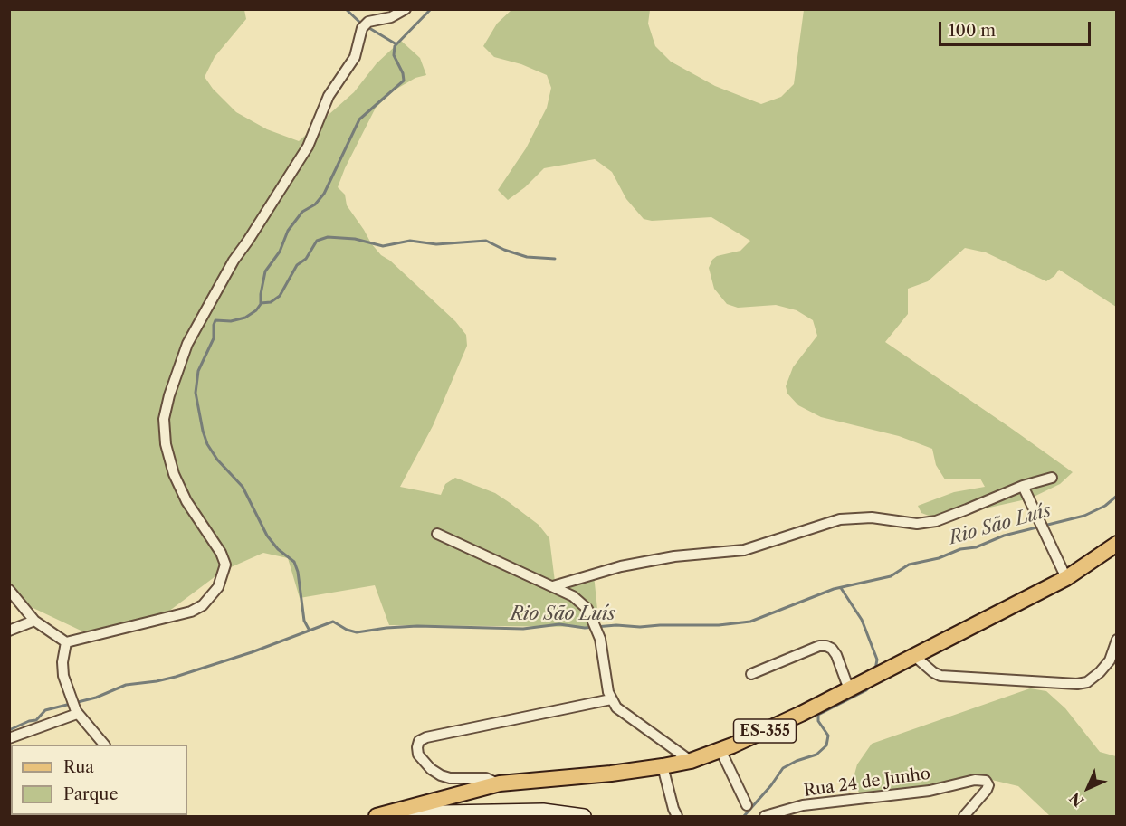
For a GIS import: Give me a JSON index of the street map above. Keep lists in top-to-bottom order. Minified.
{"streets":{"main road":["ES-355"],"street":["Rua 24 de Junho"]},"water":["Rio São Luís"],"legend":["Rua","Parque"],"scale_bar":"100 m","north":"bottom left"}
